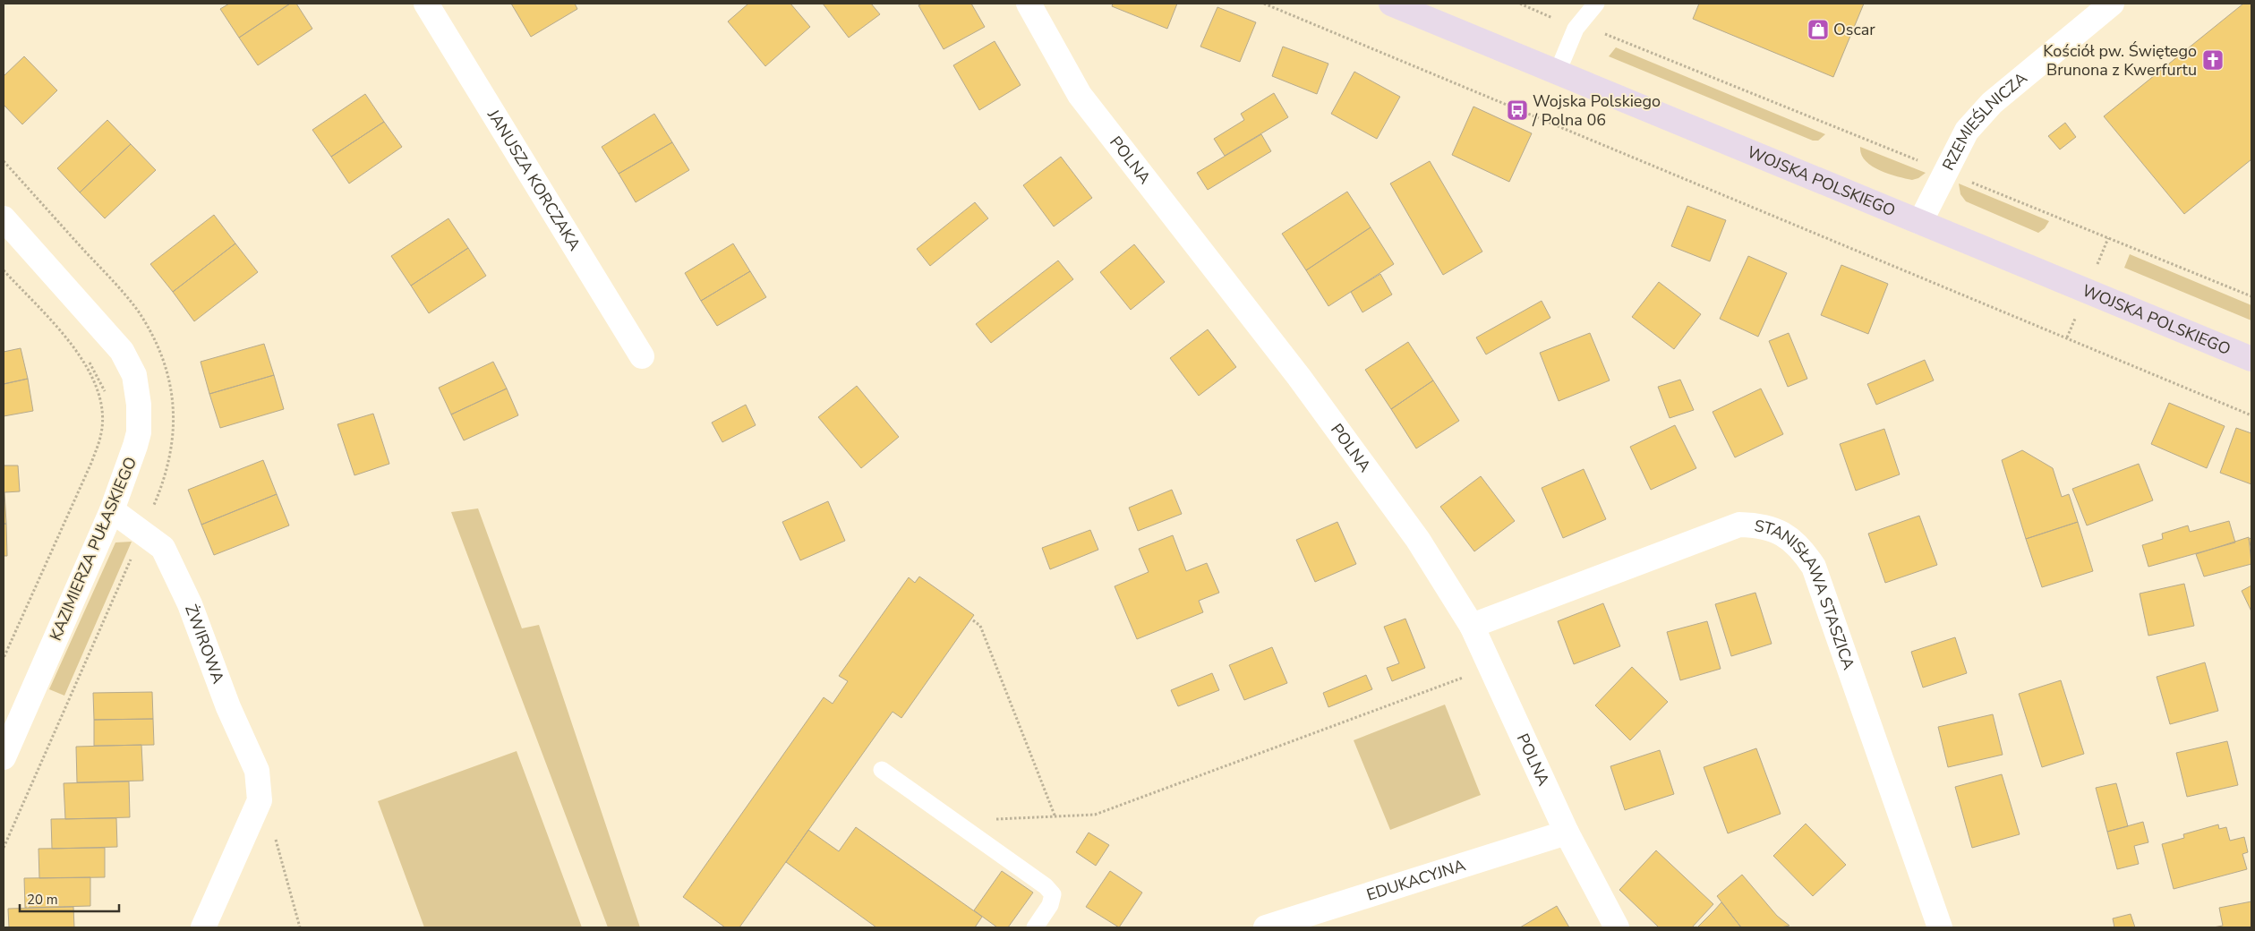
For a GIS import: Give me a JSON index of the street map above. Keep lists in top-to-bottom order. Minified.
{"streets":{"main road":["WOJSKA POLSKIEGO"],"street":["RZEMIEŚLNICZA","POLNA","JANUSZA KORCZAKA","KAZIMIERZA PUŁASKIEGO","STANISŁAWA STASZICA","ŻWIROWA","EDUKACYJNA"]},"crossings":[["RZEMIEŚLNICZA","WOJSKA POLSKIEGO"],["POLNA","STANISŁAWA STASZICA"],["POLNA","EDUKACYJNA"],["KAZIMIERZA PUŁASKIEGO","ŻWIROWA"]],"places":{"shop":["Oscar"],"church":["Kościół pw. Świętego Brunona z Kwerfurtu"],"bus stop":["Wojska Polskiego / Polna 06"]},"scale_bar":"20 m"}
